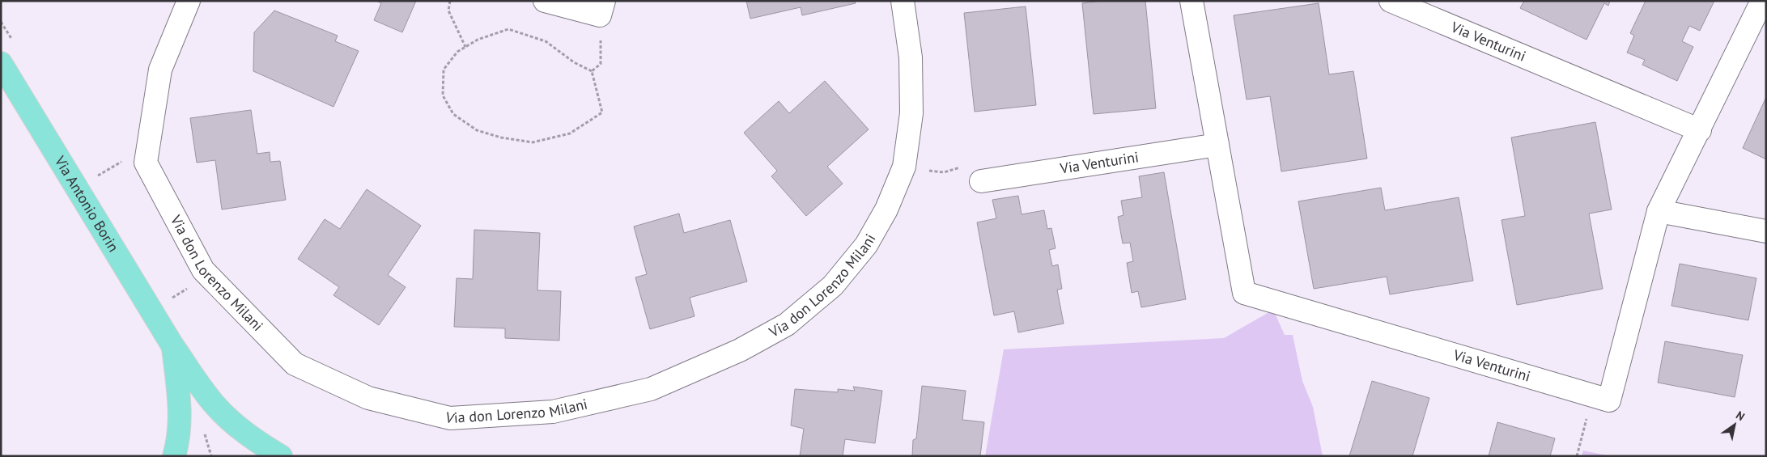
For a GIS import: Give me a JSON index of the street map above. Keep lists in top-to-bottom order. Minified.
{"streets":{"main road":["Via Antonio Borin"],"street":["Via Venturini","Via don Lorenzo Milani"]},"north":"top right"}
